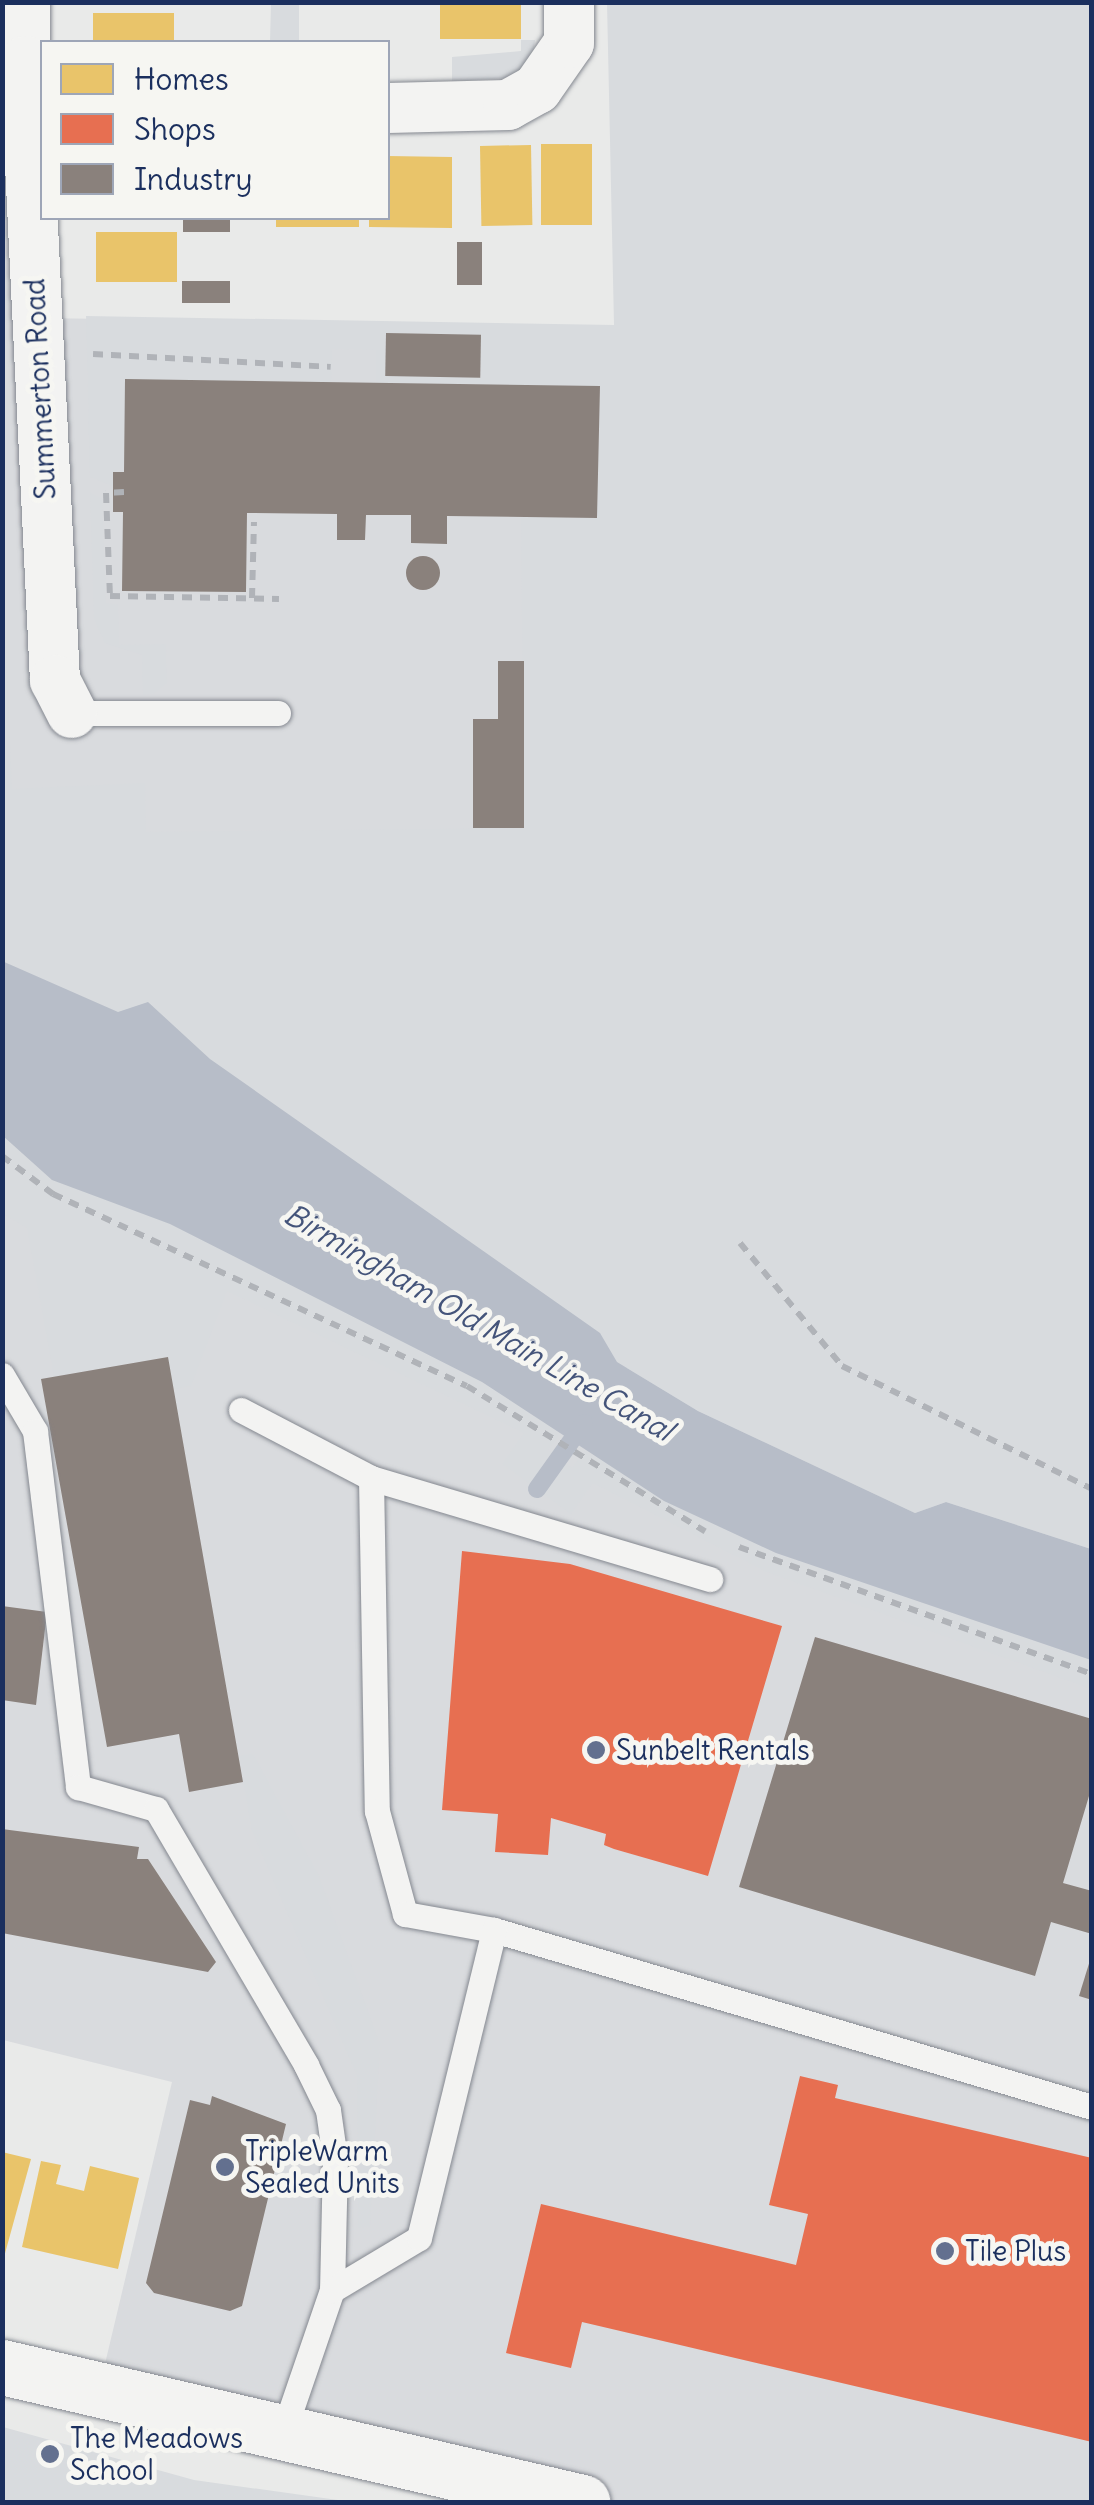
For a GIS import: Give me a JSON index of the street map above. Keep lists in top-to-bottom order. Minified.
{"streets":{"street":["Summerton Road"]},"water":["Birmingham Old Main Line Canal"],"places":["Sunbelt Rentals","TripleWarm Sealed Units","Tile Plus","The Meadows School"],"legend":["Homes","Shops","Industry"]}
